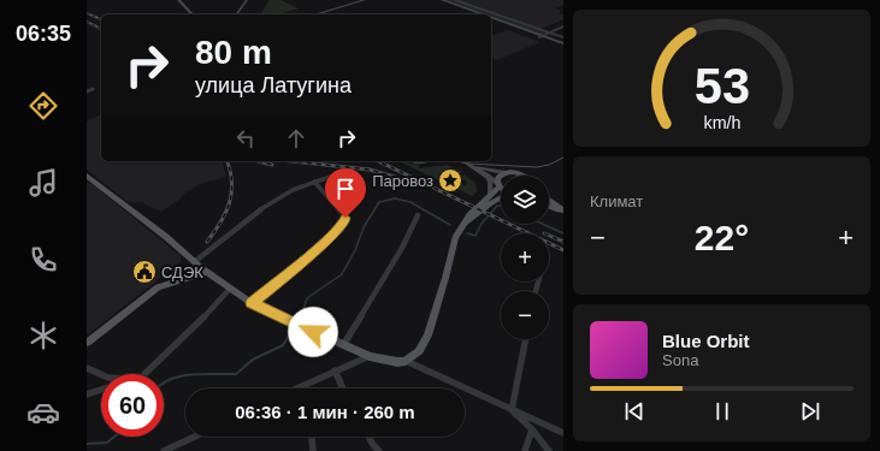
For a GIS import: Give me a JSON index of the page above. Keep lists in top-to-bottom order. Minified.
{"places":{"place":["Паровоз"],"public building":["СДЭК"]},"page":{"tabs":"06:35","turn":["80 m","улица Латугина"],"tile":"Климат","map_buttons":["+","−"],"heat":["−","22°","+"],"song":["Blue Orbit","Sona"],"limit":"60","trip":"06:36 · 1 мин · 260 m","gauge":["53","km/h"]}}
